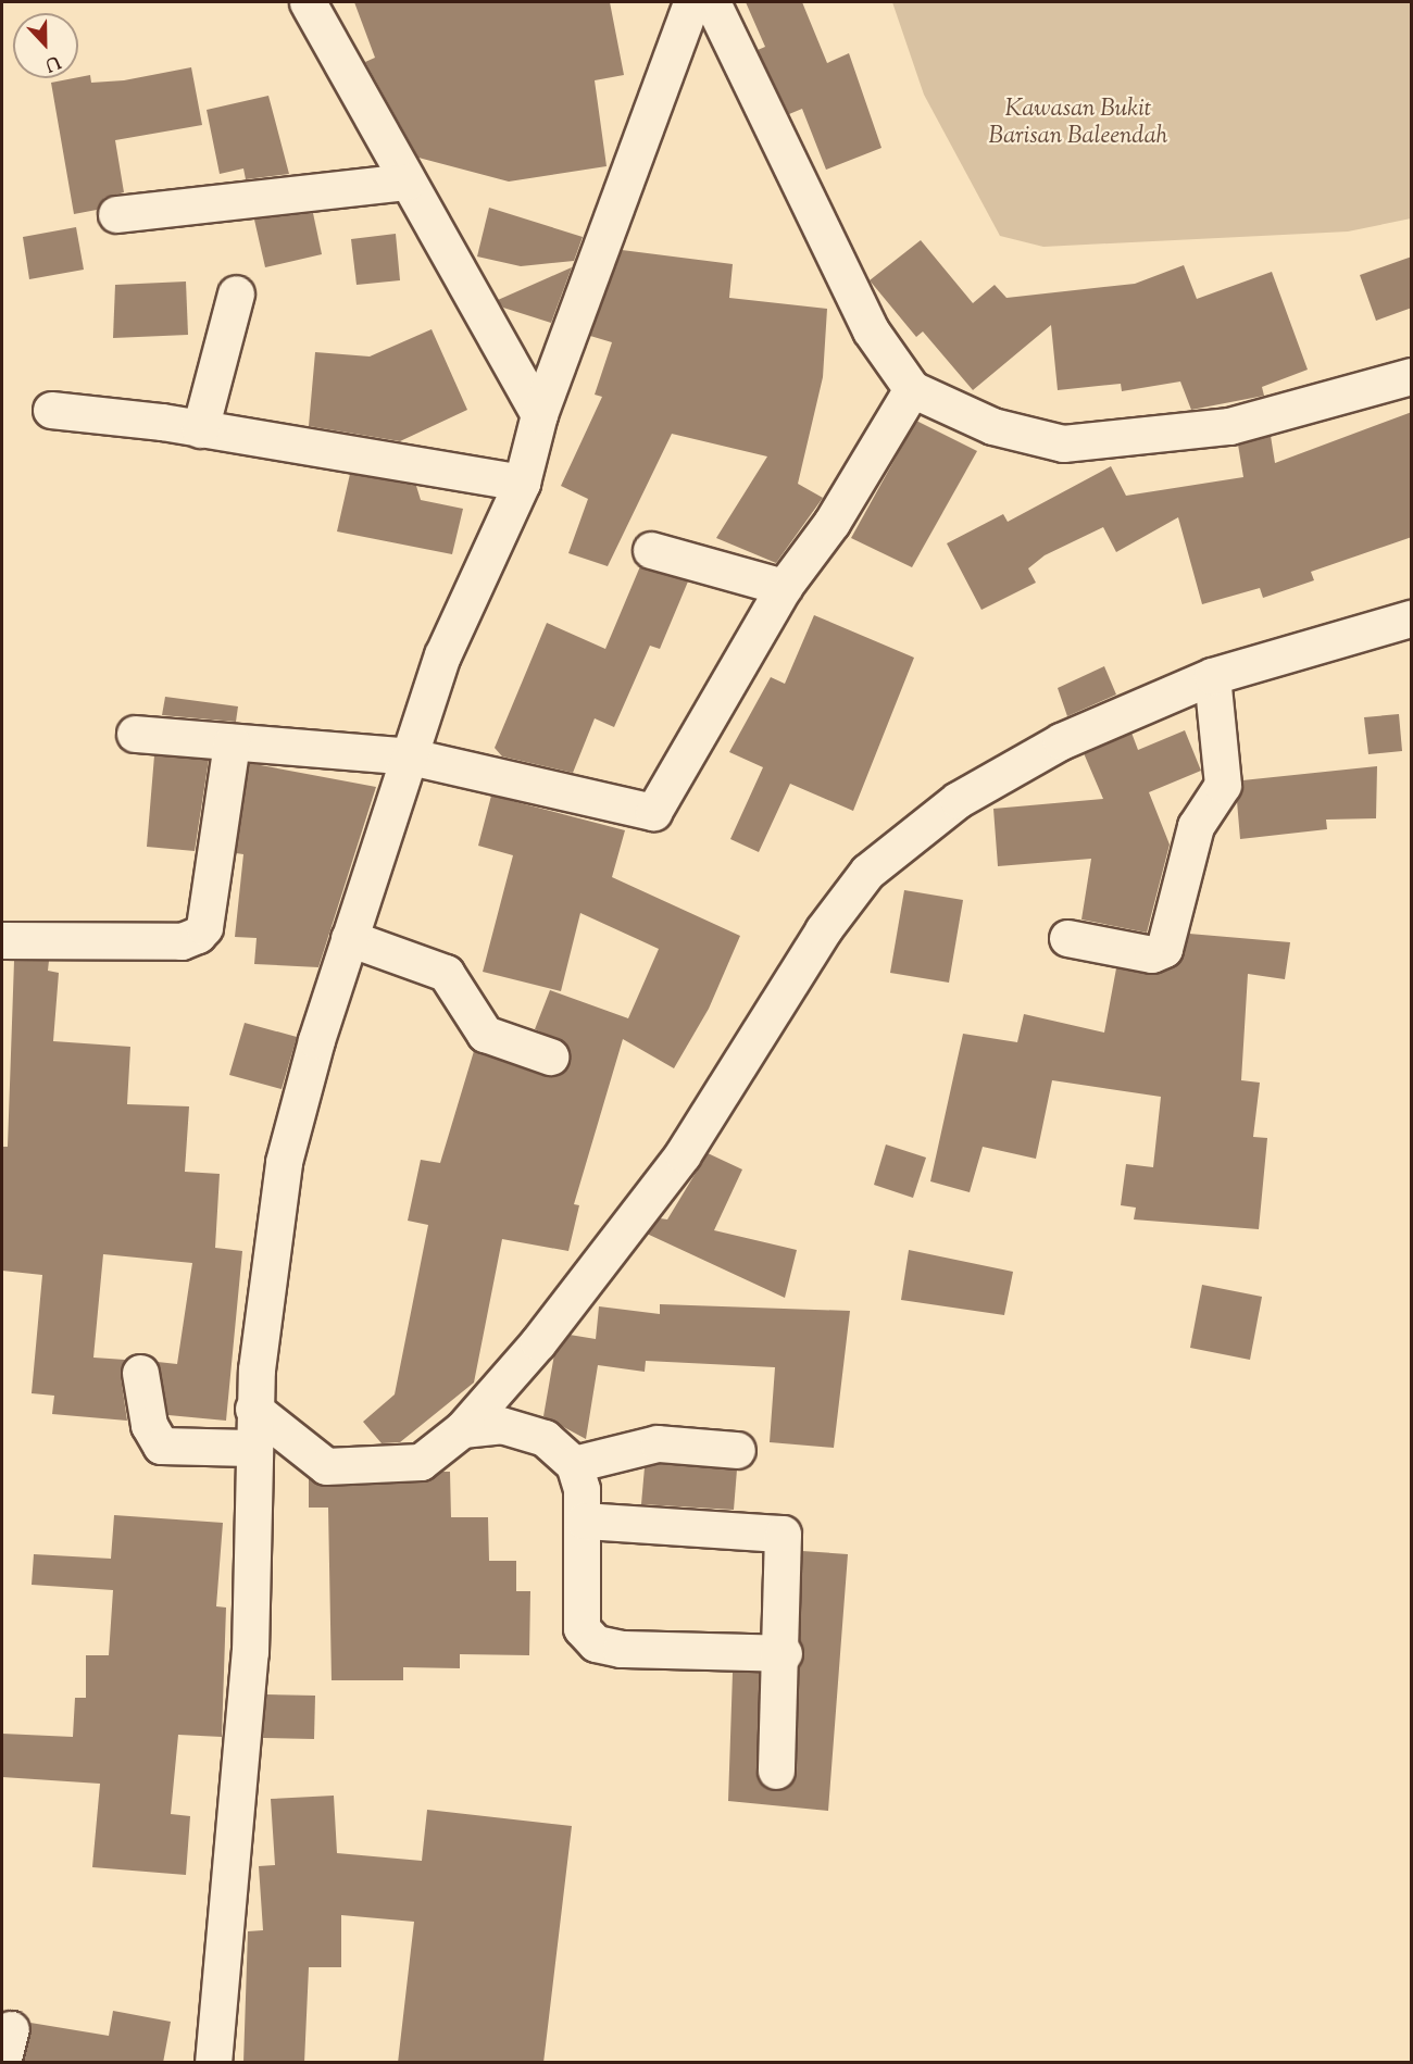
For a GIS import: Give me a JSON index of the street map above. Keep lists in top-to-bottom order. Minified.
{"parks":["Kawasan Bukit Barisan Baleendah"],"north":"bottom"}
